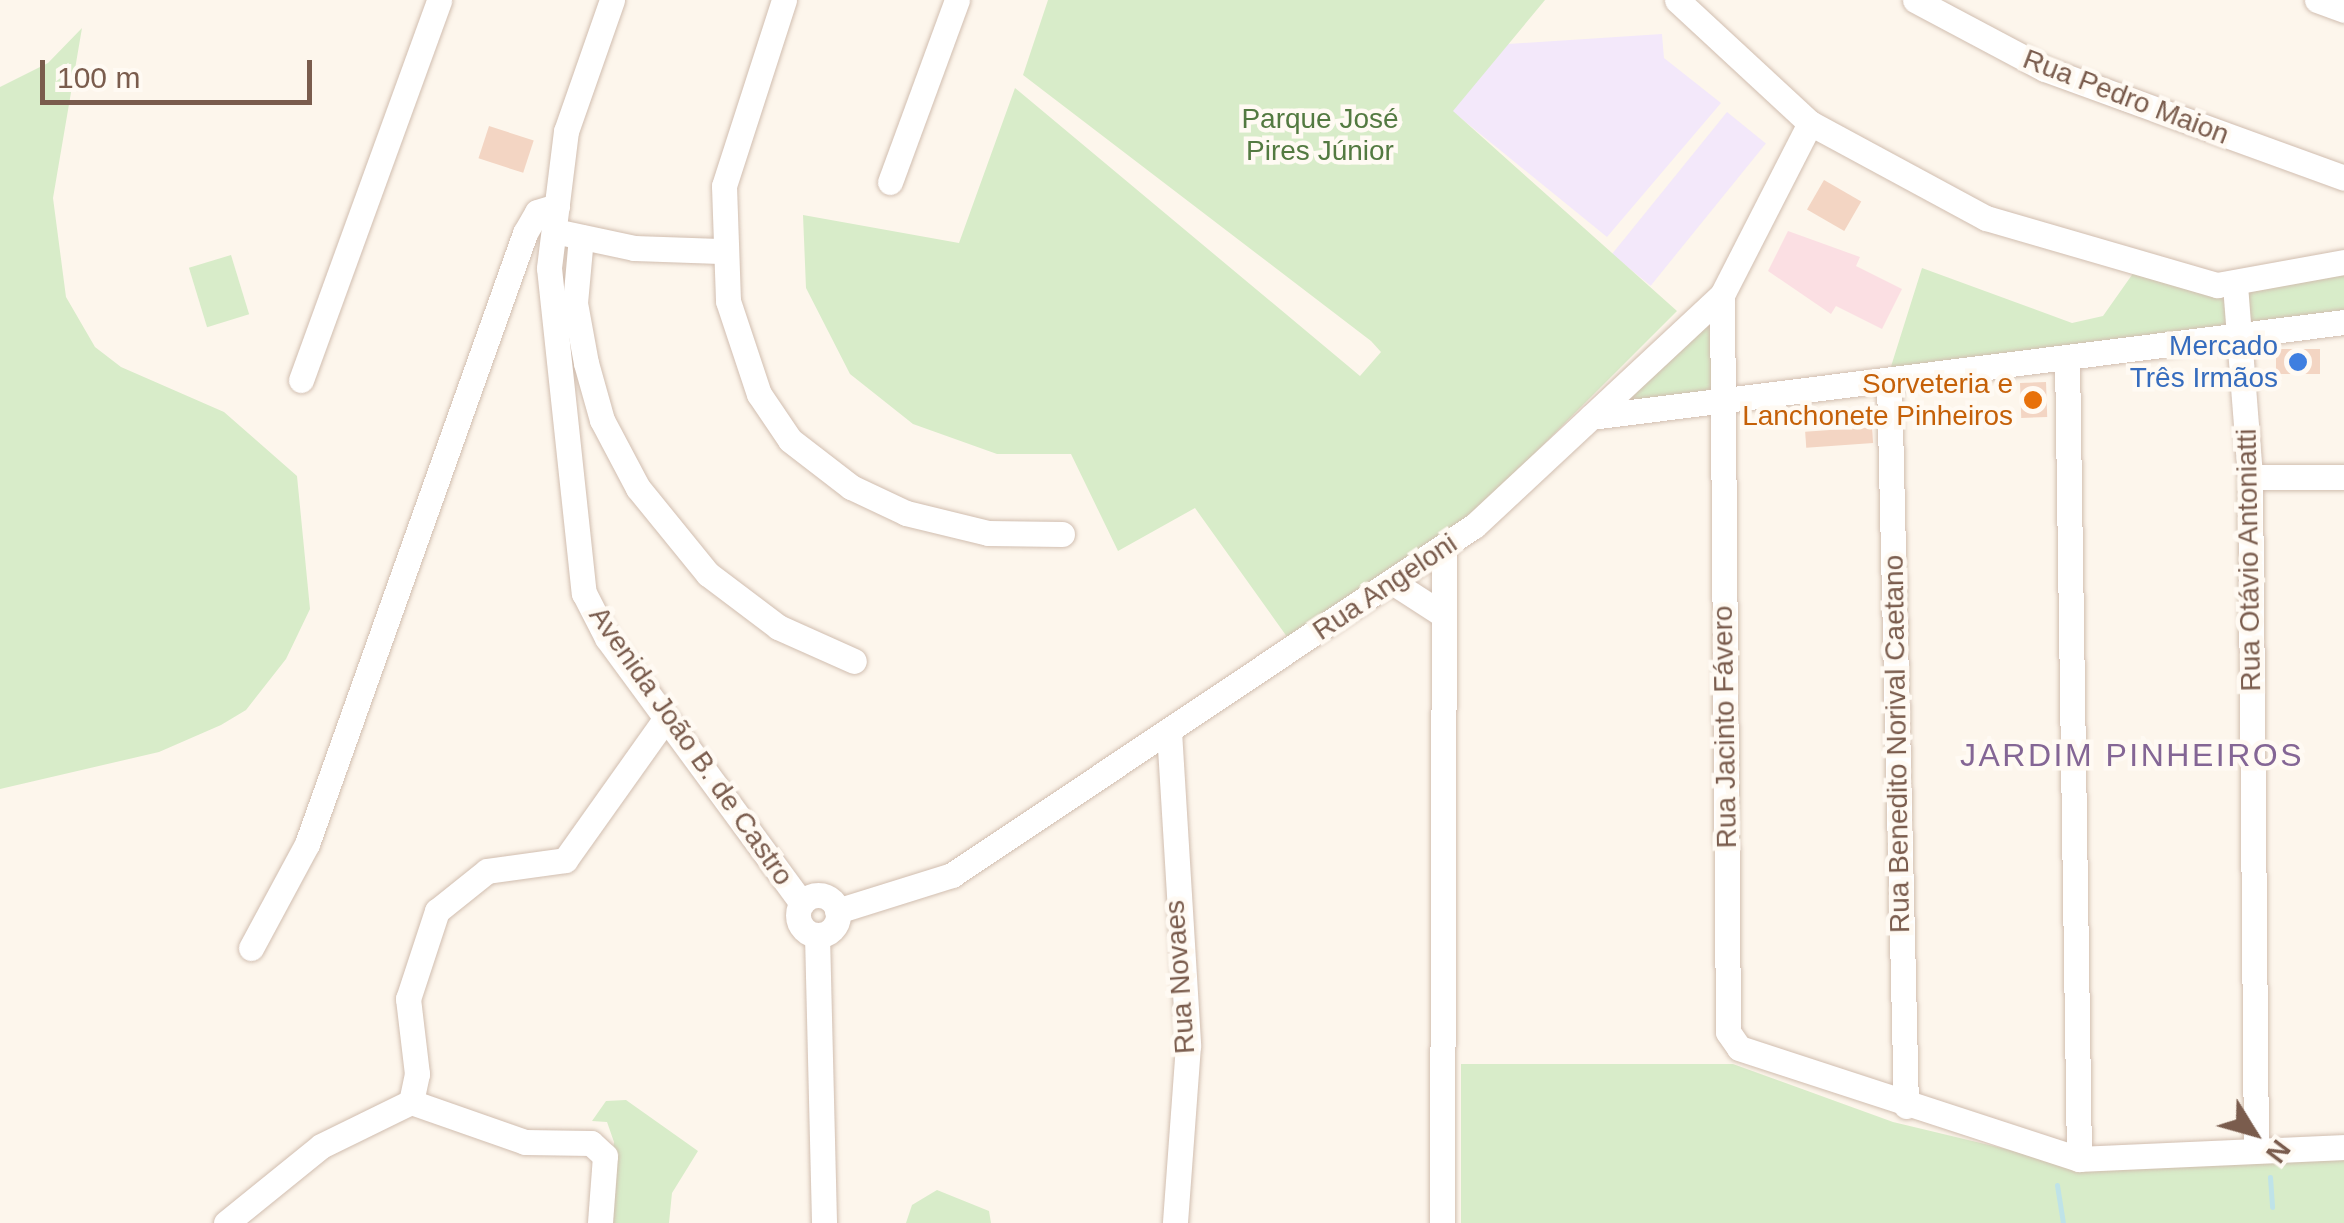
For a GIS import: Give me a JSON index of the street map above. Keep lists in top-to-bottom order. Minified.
{"streets":{"street":["Rua Pedro Maion","Rua Otávio Antoniatti","Rua Angeloni","Rua Jacinto Fávero","Rua Benedito Norival Caetano","Avenida João B. de Castro","Rua Novaes"]},"crossings":[["Rua Angeloni","Rua Jacinto Fávero"],["Rua Angeloni","Avenida João B. de Castro"],["Rua Angeloni","Rua Novaes"],["Rua Jacinto Fávero","Rua Benedito Norival Caetano"]],"districts":["JARDIM PINHEIROS"],"parks":["Parque José Pires Júnior"],"places":["Mercado Três Irmãos","Sorveteria e Lanchonete Pinheiros"],"scale_bar":"100 m","north":"bottom right"}
